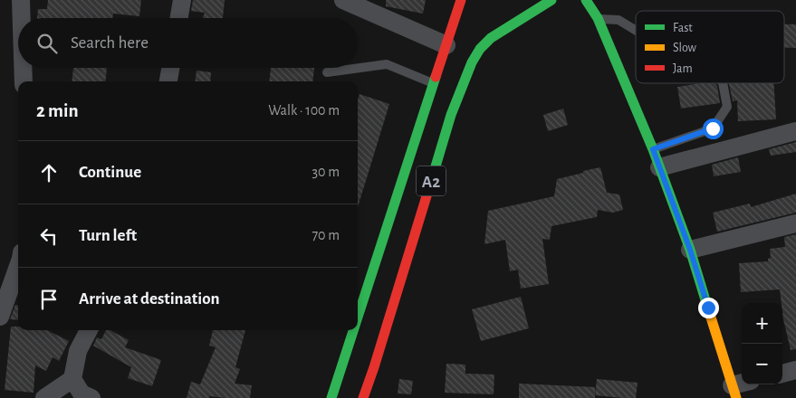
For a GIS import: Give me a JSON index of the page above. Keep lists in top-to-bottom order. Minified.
{"streets":{"main road":["A2"]},"legend":["Fast","Slow","Jam"],"page":{"search":"Search here","heading":["2 min","Walk · 100 m"],"list":[["Continue","30 m"],["Turn left","70 m"],"Arrive at destination"],"map_buttons":["+","−"]}}
